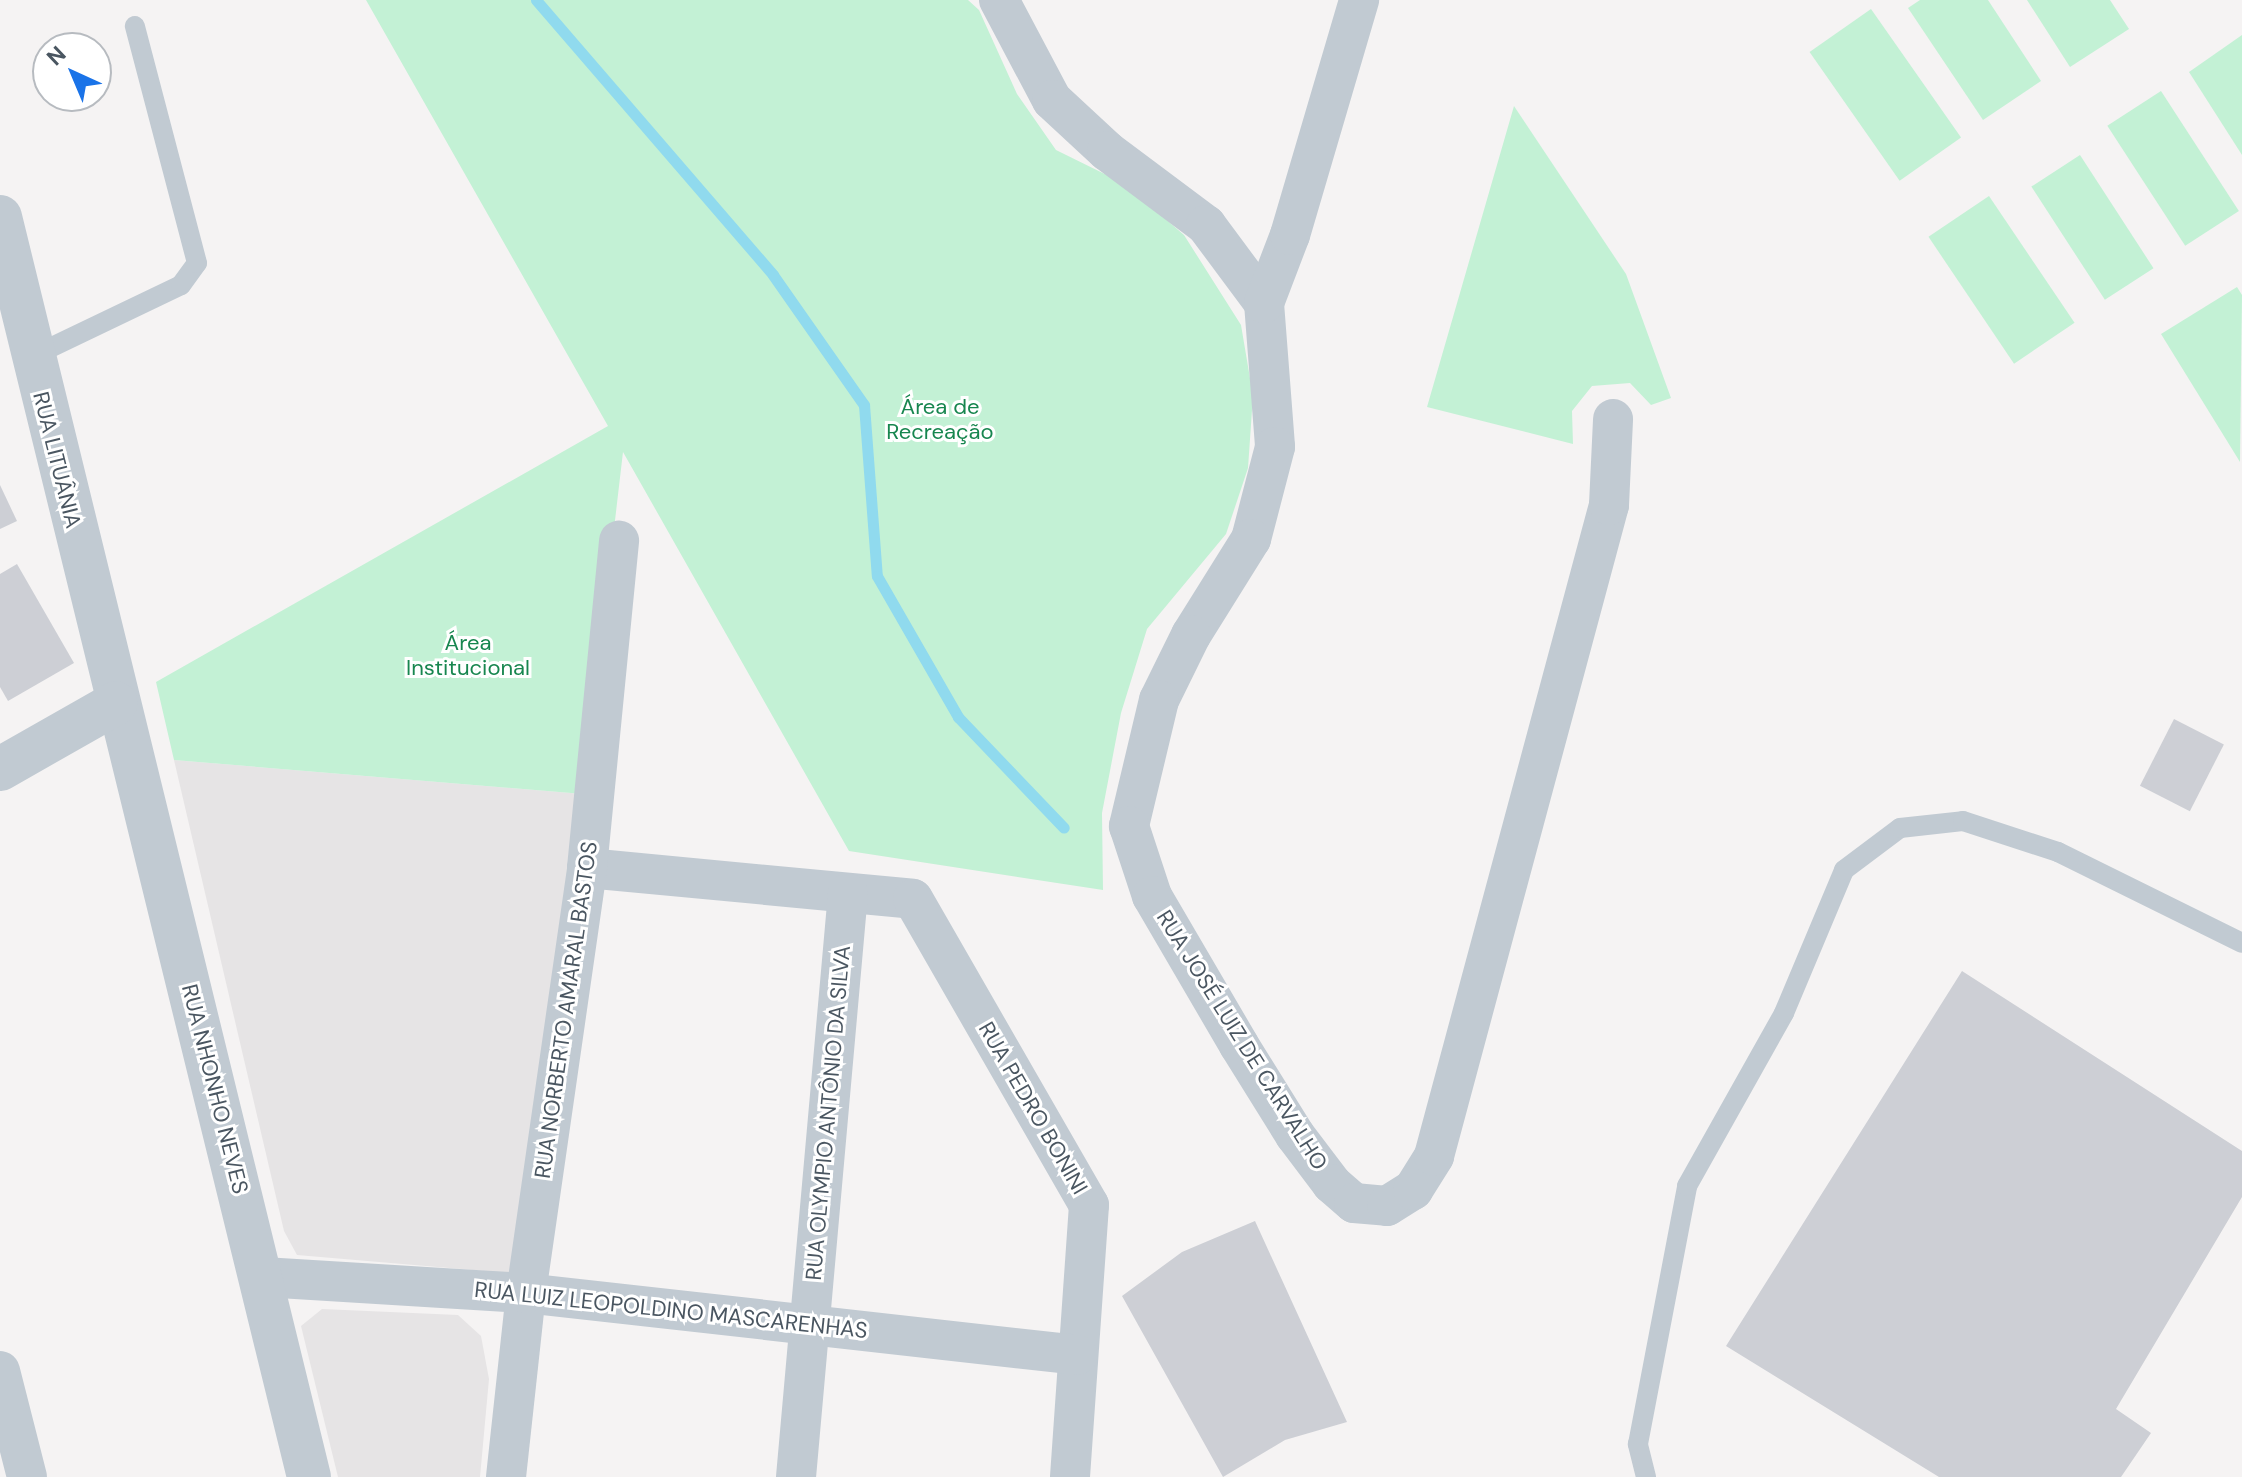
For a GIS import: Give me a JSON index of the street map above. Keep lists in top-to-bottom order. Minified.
{"streets":{"street":["RUA LITUÂNIA","RUA NORBERTO AMARAL BASTOS","RUA JOSÉ LUIZ DE CARVALHO","RUA NHONHO NEVES","RUA PEDRO BONINI","RUA OLYMPIO ANTÔNIO DA SILVA","RUA LUIZ LEOPOLDINO MASCARENHAS"]},"crossings":[["RUA LITUÂNIA","RUA NHONHO NEVES"],["RUA NORBERTO AMARAL BASTOS","RUA LUIZ LEOPOLDINO MASCARENHAS"],["RUA NHONHO NEVES","RUA LUIZ LEOPOLDINO MASCARENHAS"],["RUA PEDRO BONINI","RUA OLYMPIO ANTÔNIO DA SILVA"],["RUA PEDRO BONINI","RUA LUIZ LEOPOLDINO MASCARENHAS"],["RUA OLYMPIO ANTÔNIO DA SILVA","RUA LUIZ LEOPOLDINO MASCARENHAS"]],"parks":["Área de Recreação","Área Institucional"],"north":"top left"}
